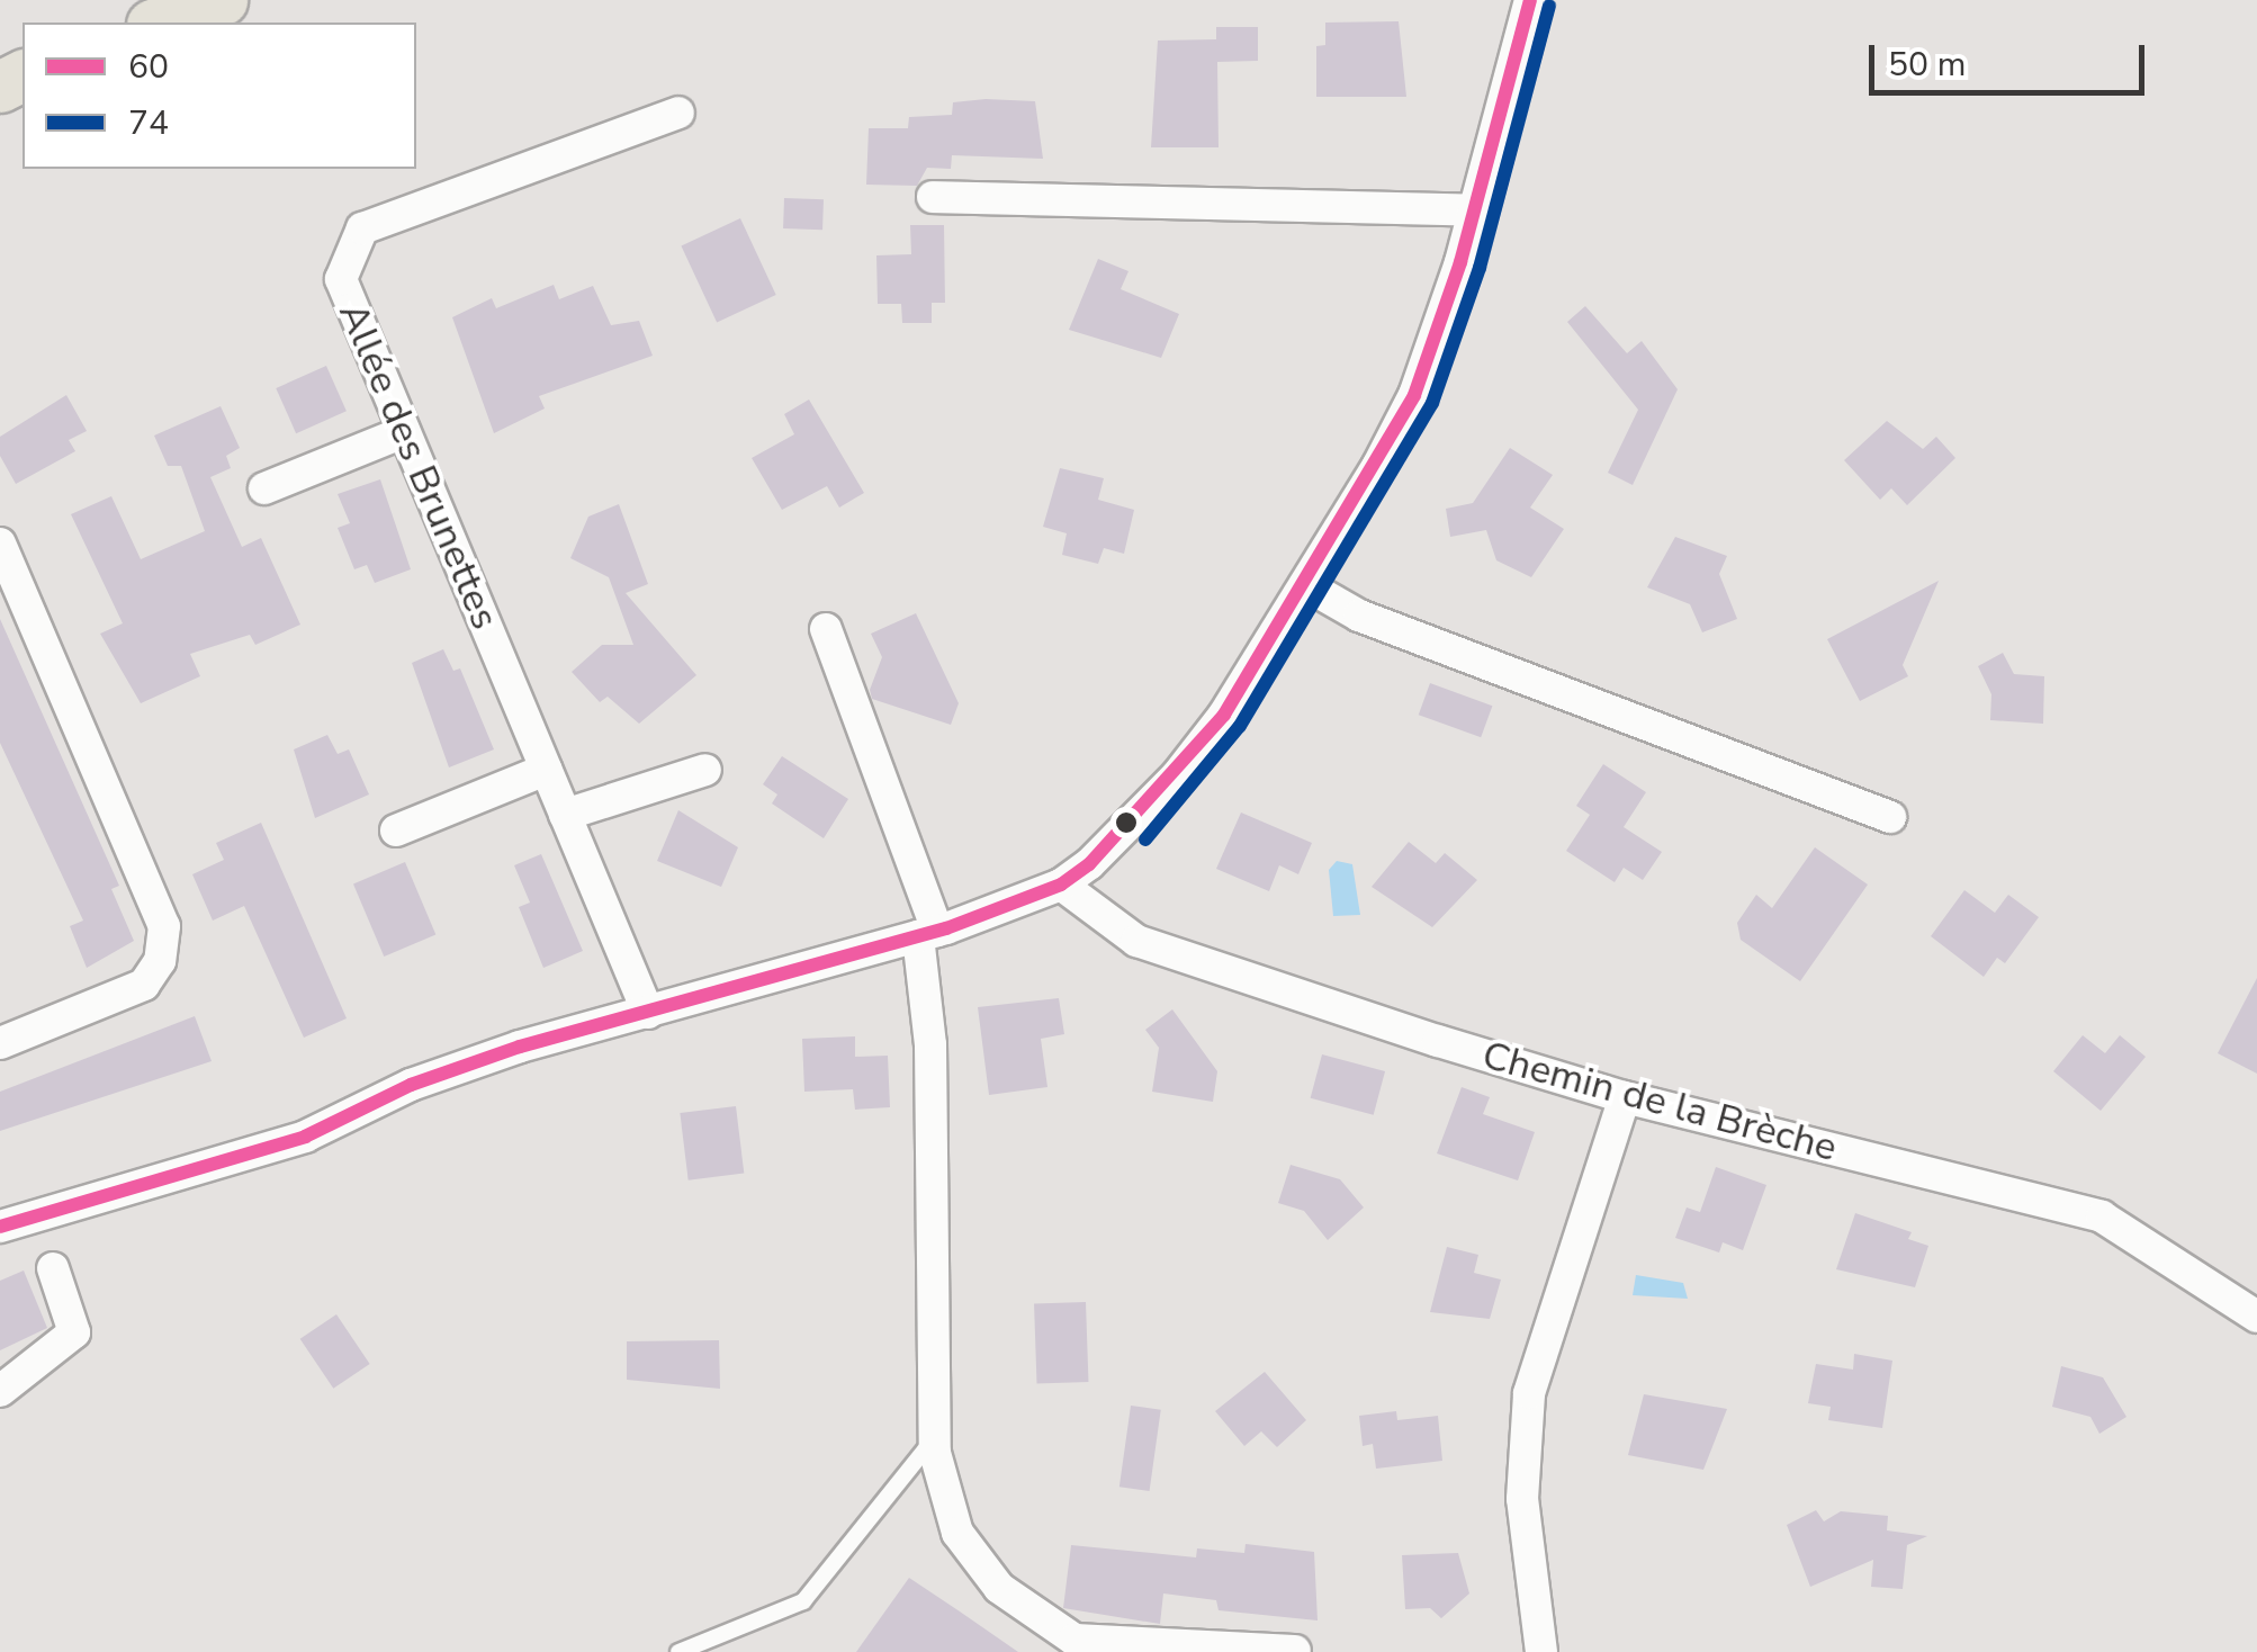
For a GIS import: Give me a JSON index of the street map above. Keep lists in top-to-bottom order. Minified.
{"streets":{"street":["Allée des Brunettes","Chemin de la Brèche"]},"lines":["transit line 60","transit line 74"],"legend":["60","74"],"scale_bar":"50 m"}
